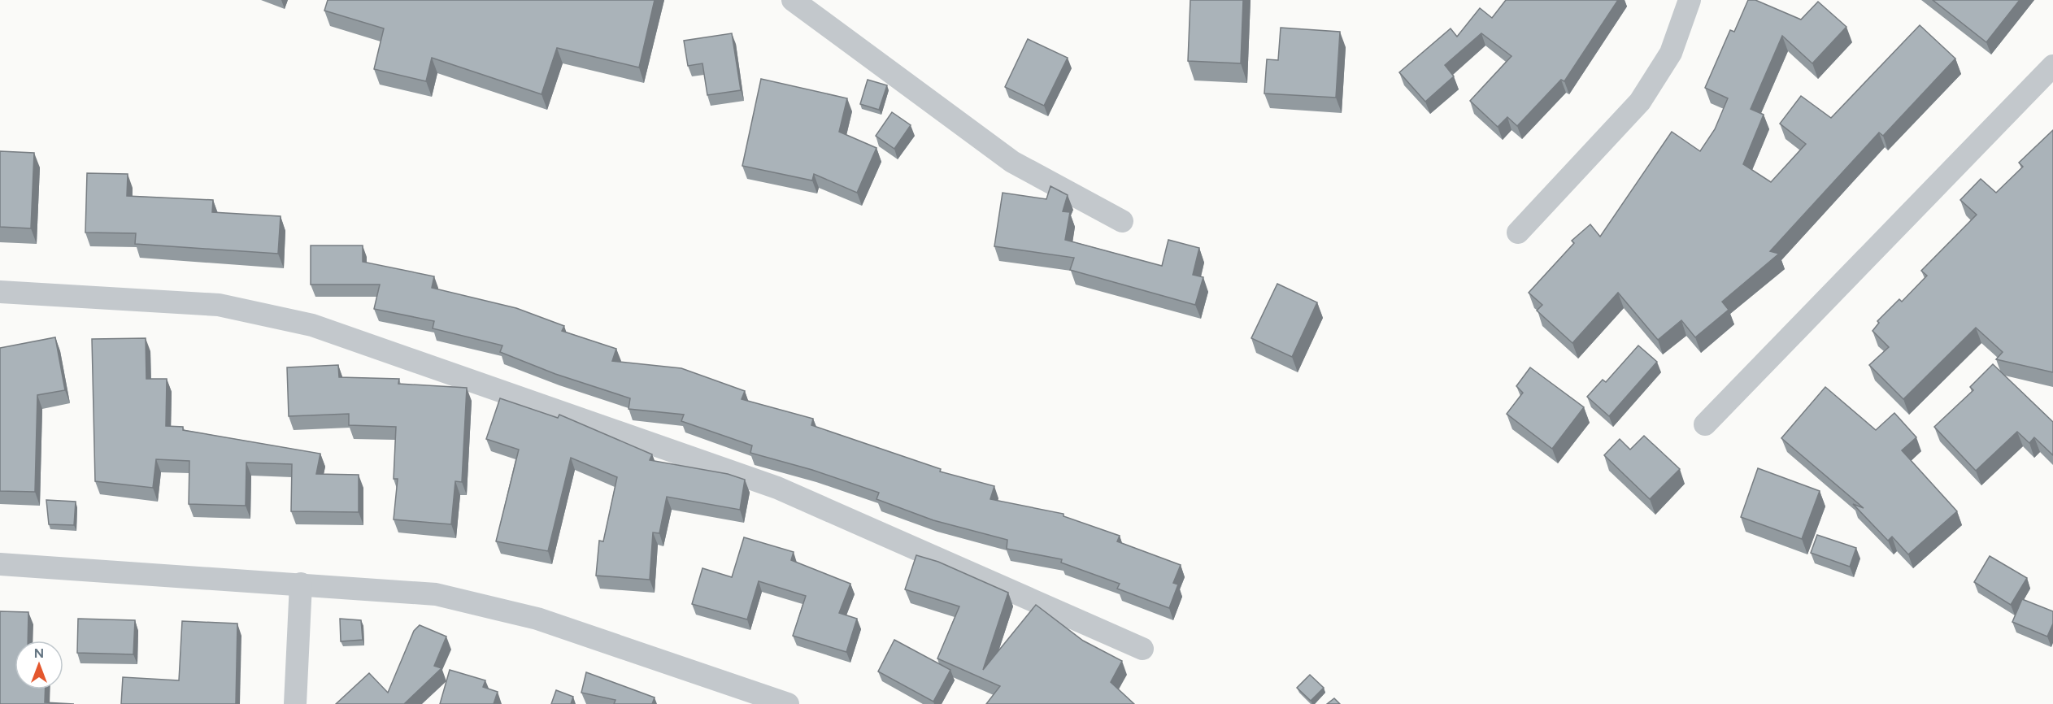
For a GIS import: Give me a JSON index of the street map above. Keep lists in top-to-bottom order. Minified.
{"north":"top"}
